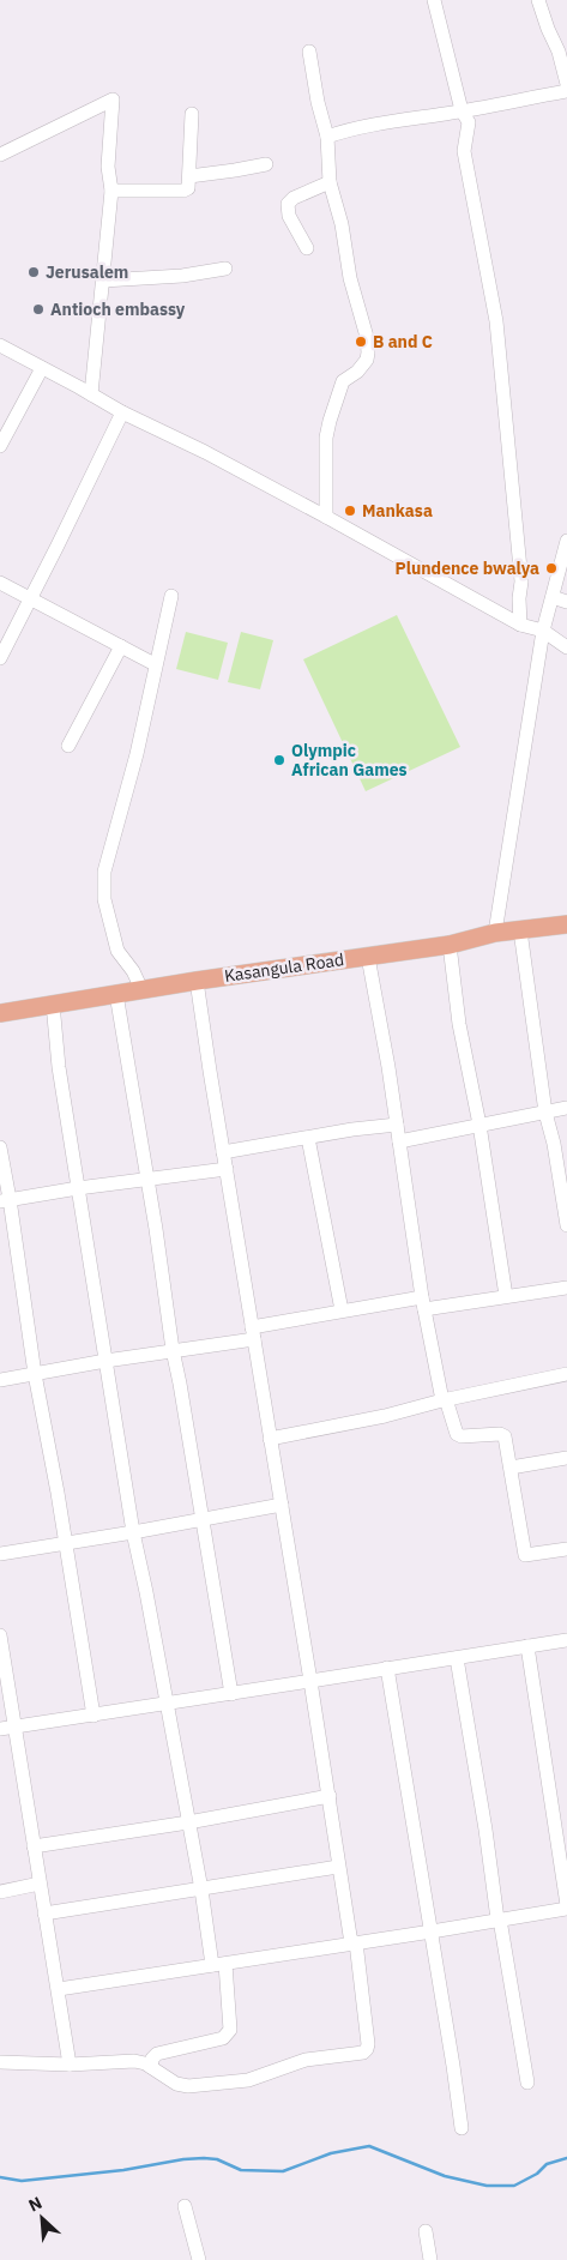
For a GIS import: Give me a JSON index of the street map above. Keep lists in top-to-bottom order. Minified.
{"streets":{"main road":["Kasangula Road"]},"places":["Jerusalem","Antioch embassy","B and C","Mankasa","Plundence bwalya","Olympic African Games"],"north":"top left"}
